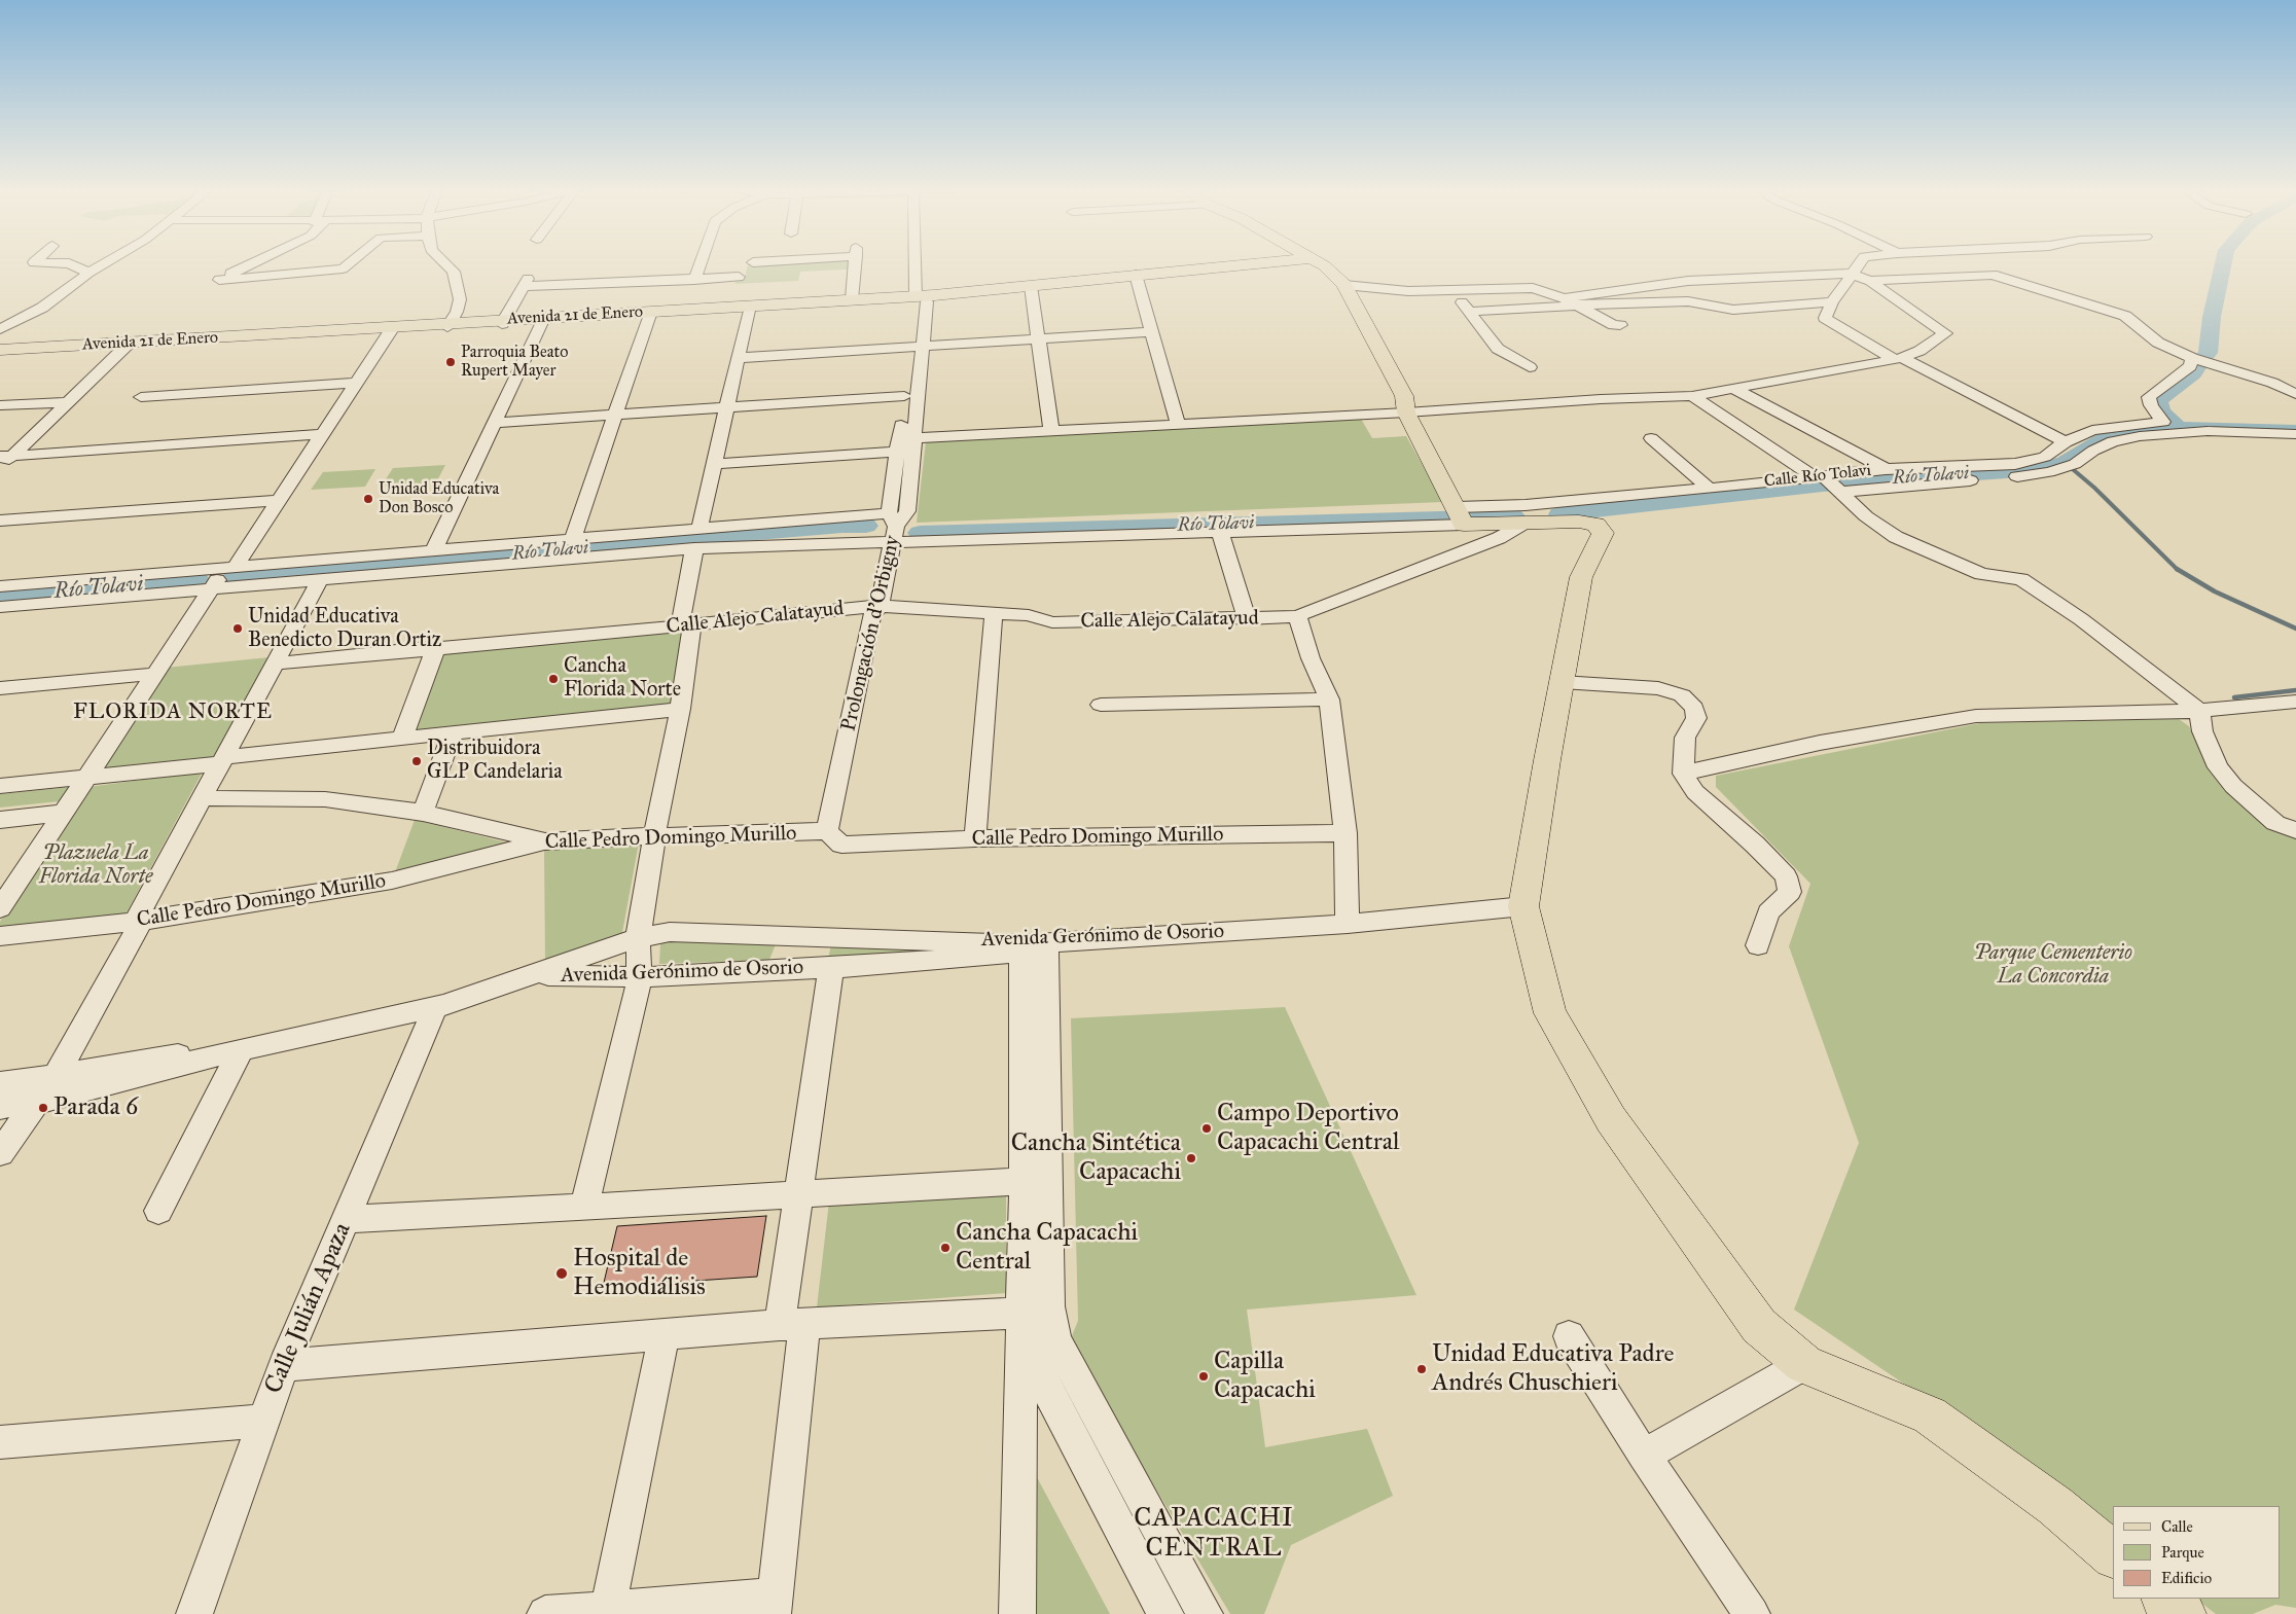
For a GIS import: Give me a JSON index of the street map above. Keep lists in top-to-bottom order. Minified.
{"streets":{"main road":["Avenida 21 de Enero"],"street":["Calle Río Tolavi","Calle Alejo Calatayud","Prolongación d'Orbigny","Calle Pedro Domingo Murillo","Avenida Gerónimo de Osorio","Calle Julián Apaza"]},"crossings":[["Avenida 21 de Enero","Prolongación d'Orbigny"],["Calle Río Tolavi","Calle Alejo Calatayud"],["Calle Alejo Calatayud","Prolongación d'Orbigny"],["Prolongación d'Orbigny","Calle Pedro Domingo Murillo"],["Avenida Gerónimo de Osorio","Calle Julián Apaza"]],"districts":["FLORIDA NORTE","CAPACACHI CENTRAL"],"water":["Río Tolavi"],"parks":["Plazuela La Florida Norte","Parque Cementerio La Concordia"],"places":["Parroquia Beato Rupert Mayer","Unidad Educativa Don Bosco","Unidad Educativa Benedicto Duran Ortiz","Cancha Florida Norte","Distribuidora GLP Candelaria","Parada 6","Campo Deportivo Capacachi Central","Cancha Sintética Capacachi","Cancha Capacachi Central","Hospital de Hemodiálisis","Unidad Educativa Padre Andrés Chuschieri","Capilla Capacachi"],"legend":["Calle","Parque","Edificio"]}
